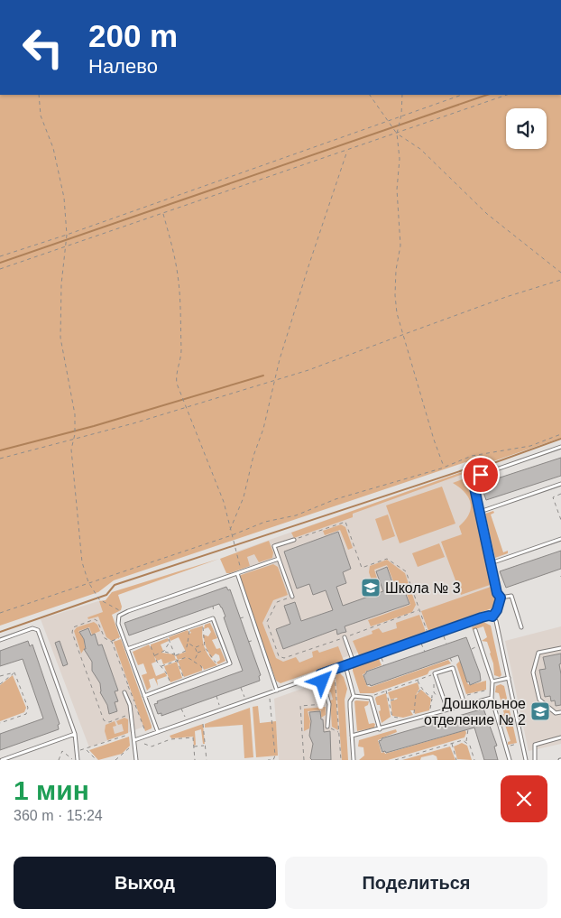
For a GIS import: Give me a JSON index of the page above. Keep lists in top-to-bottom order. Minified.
{"places":{"school or university":["Школа № 3","Дошкольное отделение № 2"]},"page":{"turn":["200 m","Налево"],"heading":["1 мин","360 m · 15:24"],"buttons":["Выход","Поделиться"]}}
